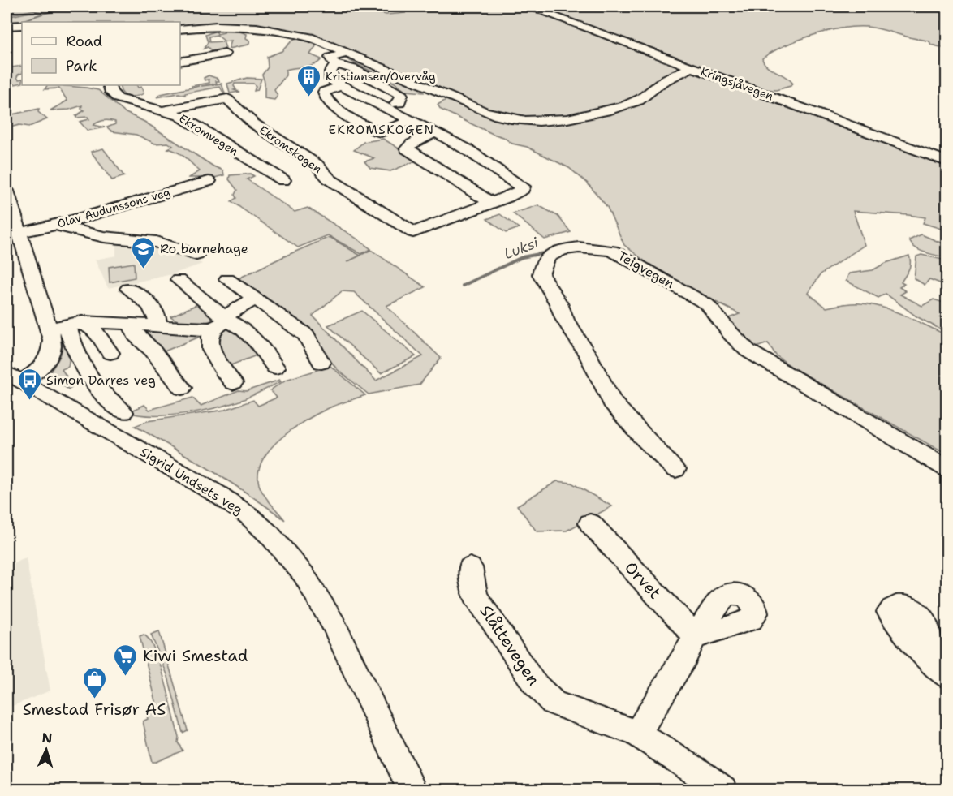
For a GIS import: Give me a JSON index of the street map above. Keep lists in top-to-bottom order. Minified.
{"streets":{"street":["Kringsjåvegen","Ekromvegen","Ekromskogen","Olav Audunssons veg","Teigvegen","Sigrid Undsets veg","Orvet","Slåttevegen"]},"crossings":[["Ekromvegen","Ekromskogen"],["Orvet","Slåttevegen"]],"districts":["EKROMSKOGEN"],"water":["Luksi"],"places":{"building":["Kristiansen/Overvåg"],"school or university":["Ro barnehage"],"bus stop":["Simon Darres veg"],"supermarket":["Kiwi Smestad"],"shop":["Smestad Frisør AS"]},"legend":["Road","Park"],"north":"top"}
